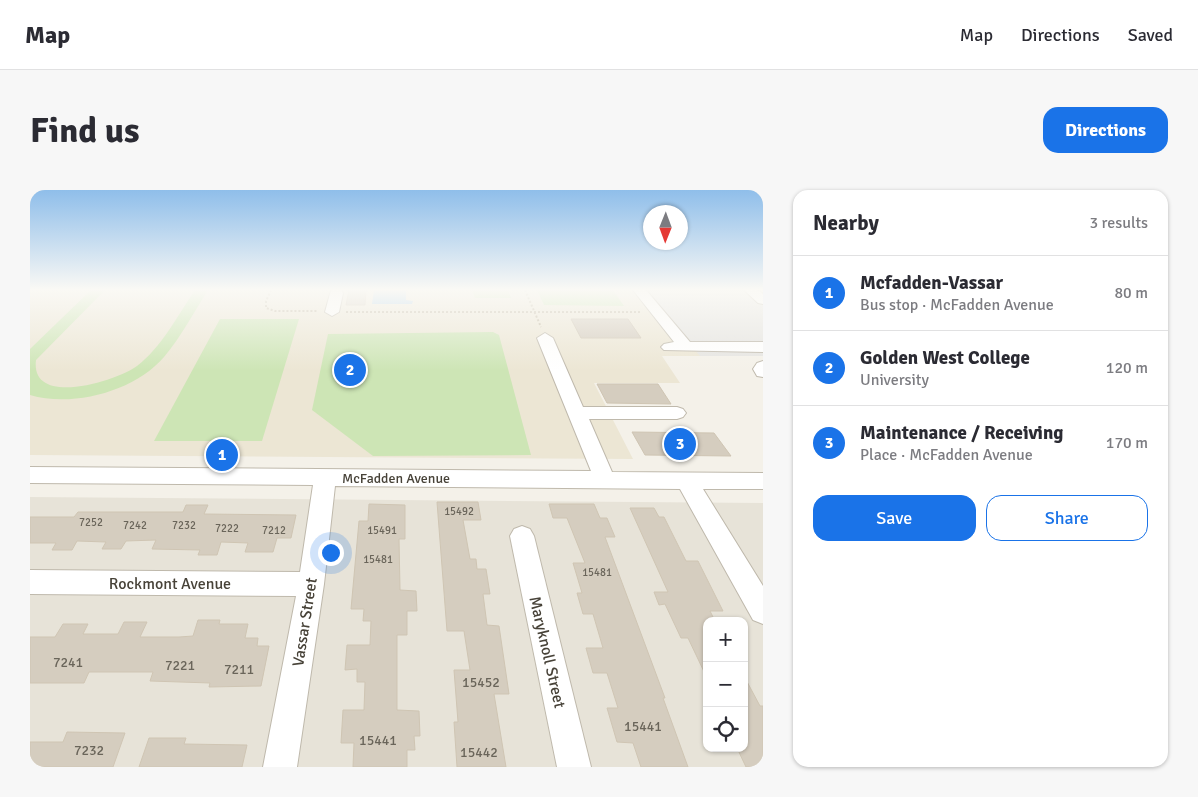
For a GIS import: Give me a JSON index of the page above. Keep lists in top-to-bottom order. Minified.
{"streets":{"street":["McFadden Avenue","Rockmont Avenue","Vassar Street","Maryknoll Street"]},"crossings":[["McFadden Avenue","Vassar Street"],["Rockmont Avenue","Vassar Street"]],"house_numbers":["15492","7252","7242","7232","7222","7212","15491","15481","15481","7241","7221","7211","15452","15441","15441","7232","15442"],"north":"bottom","page":{"header":"Map","nav":["Map","Directions","Saved"],"buttons":["Directions",["Save","Share"]],"title":"Find us","heading":["Nearby","3 results"],"list":[{"mark":"1","name":"Mcfadden-Vassar","note":"Bus stop · McFadden Avenue","value":"80 m"},{"mark":"2","name":"Golden West College","note":"University","value":"120 m"},{"mark":"3","name":"Maintenance / Receiving","note":"Place · McFadden Avenue","value":"170 m"}],"pins":["2","3","1"],"map_buttons":["+","−"]}}
